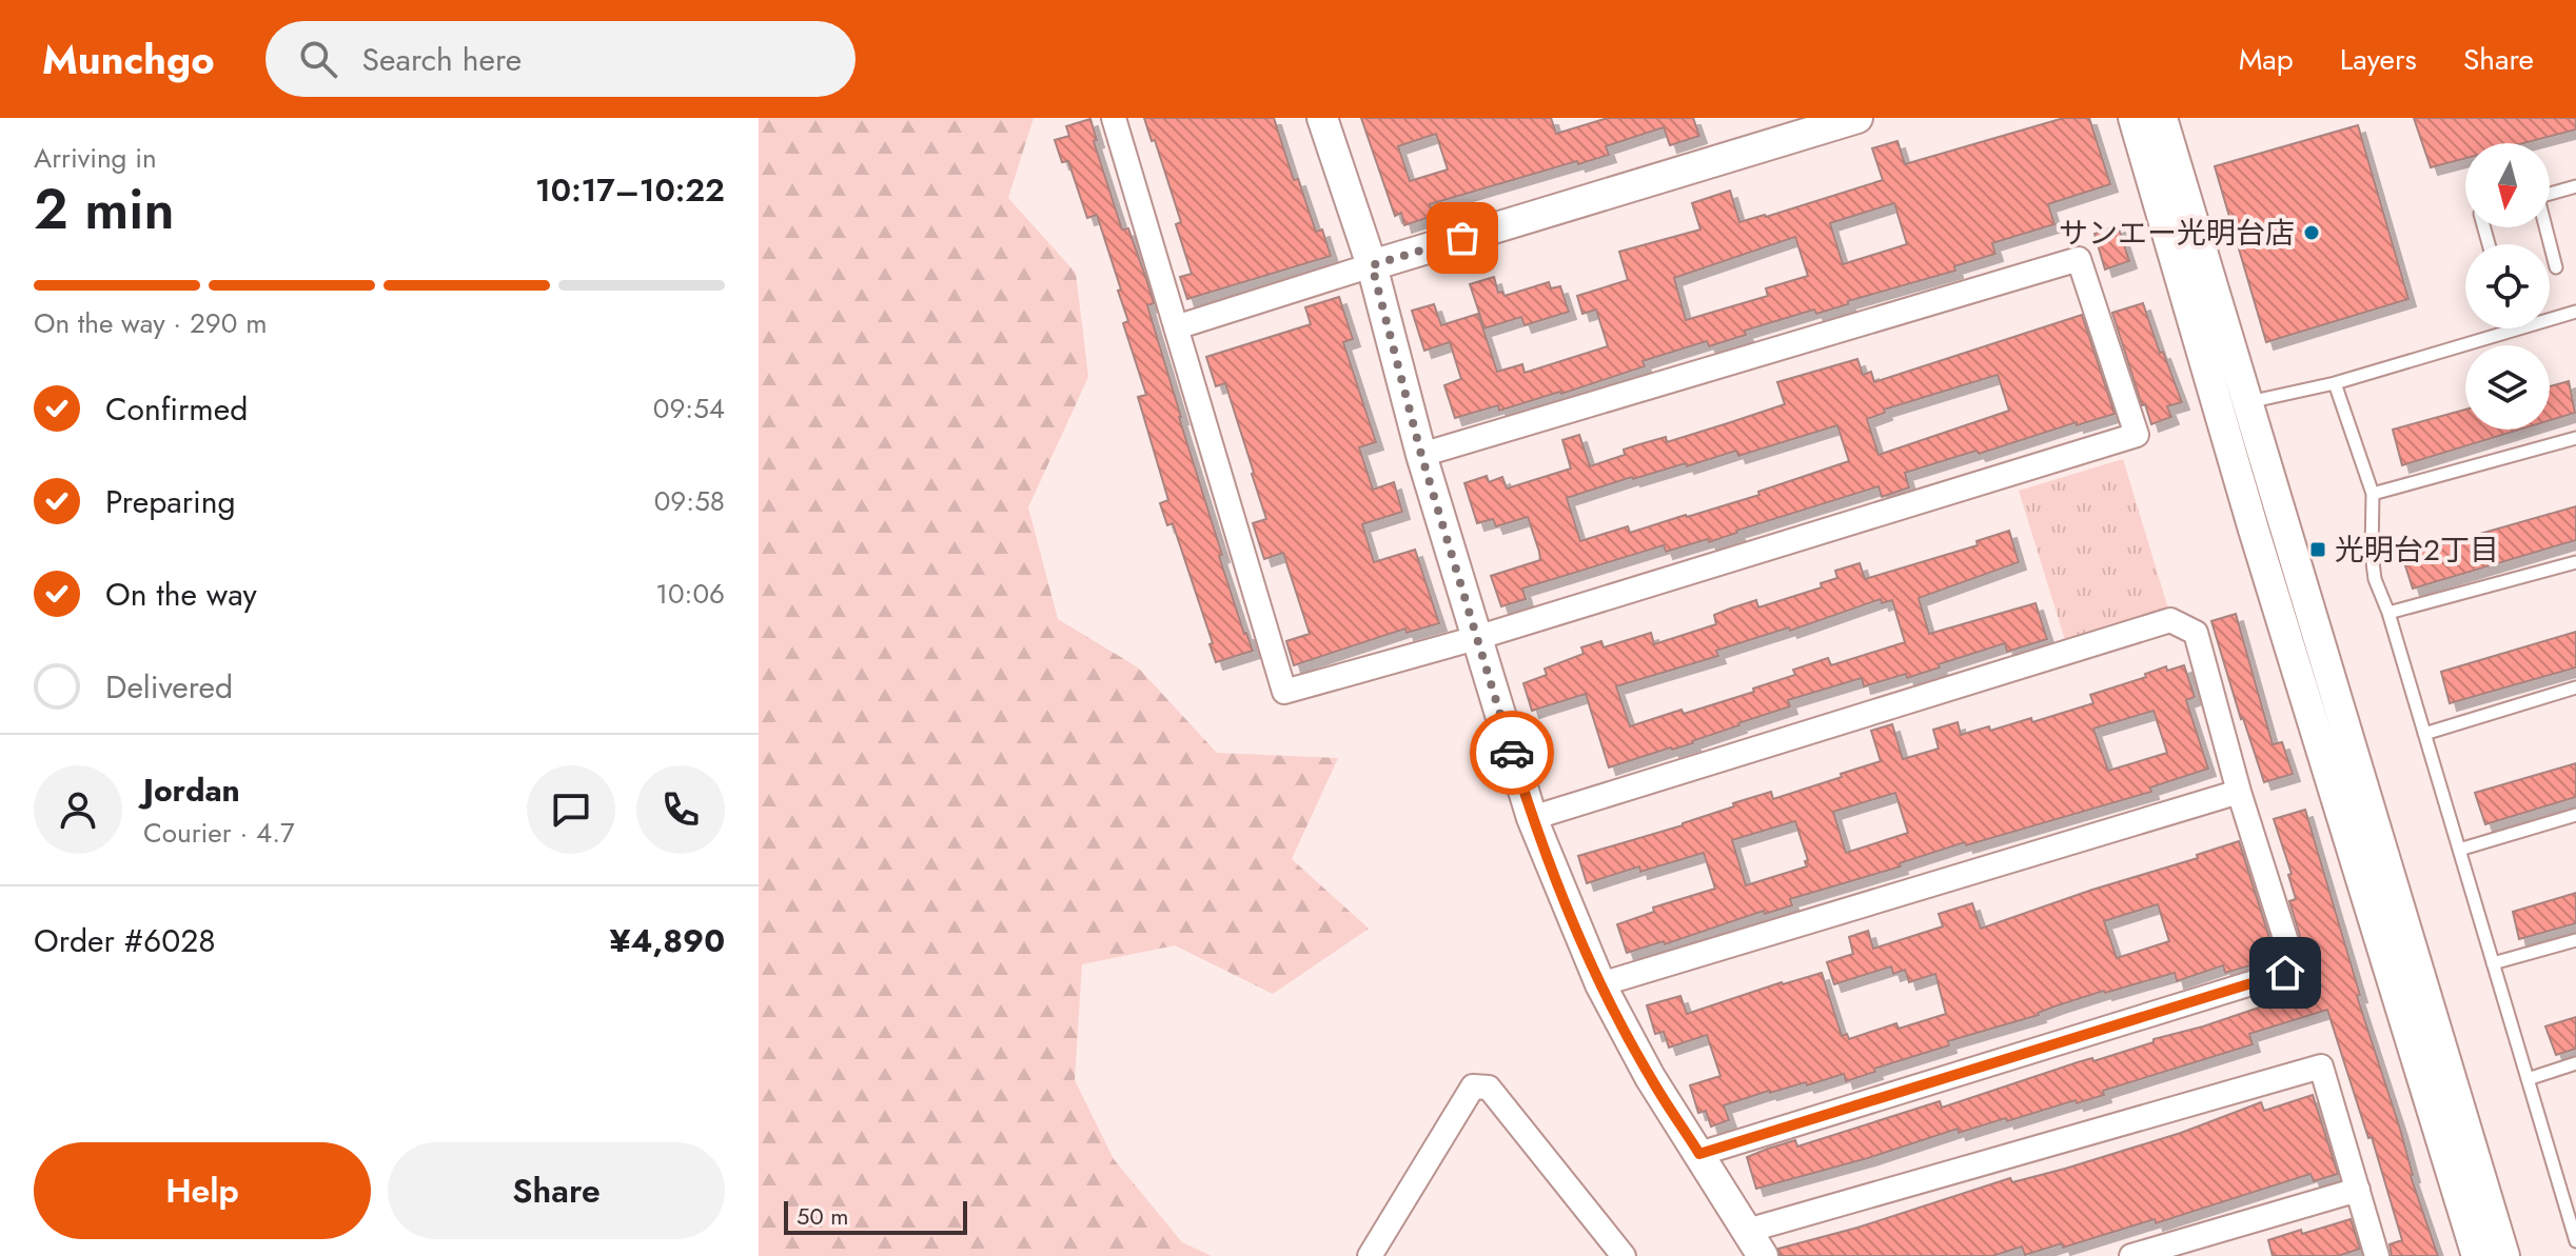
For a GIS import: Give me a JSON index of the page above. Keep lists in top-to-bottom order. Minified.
{"places":{"other":["サンエー光明台店"],"transit":["光明台2丁目"]},"scale_bar":"50 m","north":"bottom","page":{"header":"Munchgo","search":"Search here","nav":["Map","Layers","Share"],"heading":["2 min","Arriving in","10:17–10:22"],"panel":["Jordan","Courier · 4.7","Order #6028","¥4,890"],"bar":"On the way · 290 m","list":[["Confirmed","09:54"],["Preparing","09:58"],["On the way","10:06"],"Delivered"],"buttons":["Help","Share"],"scale":"50 m"}}
